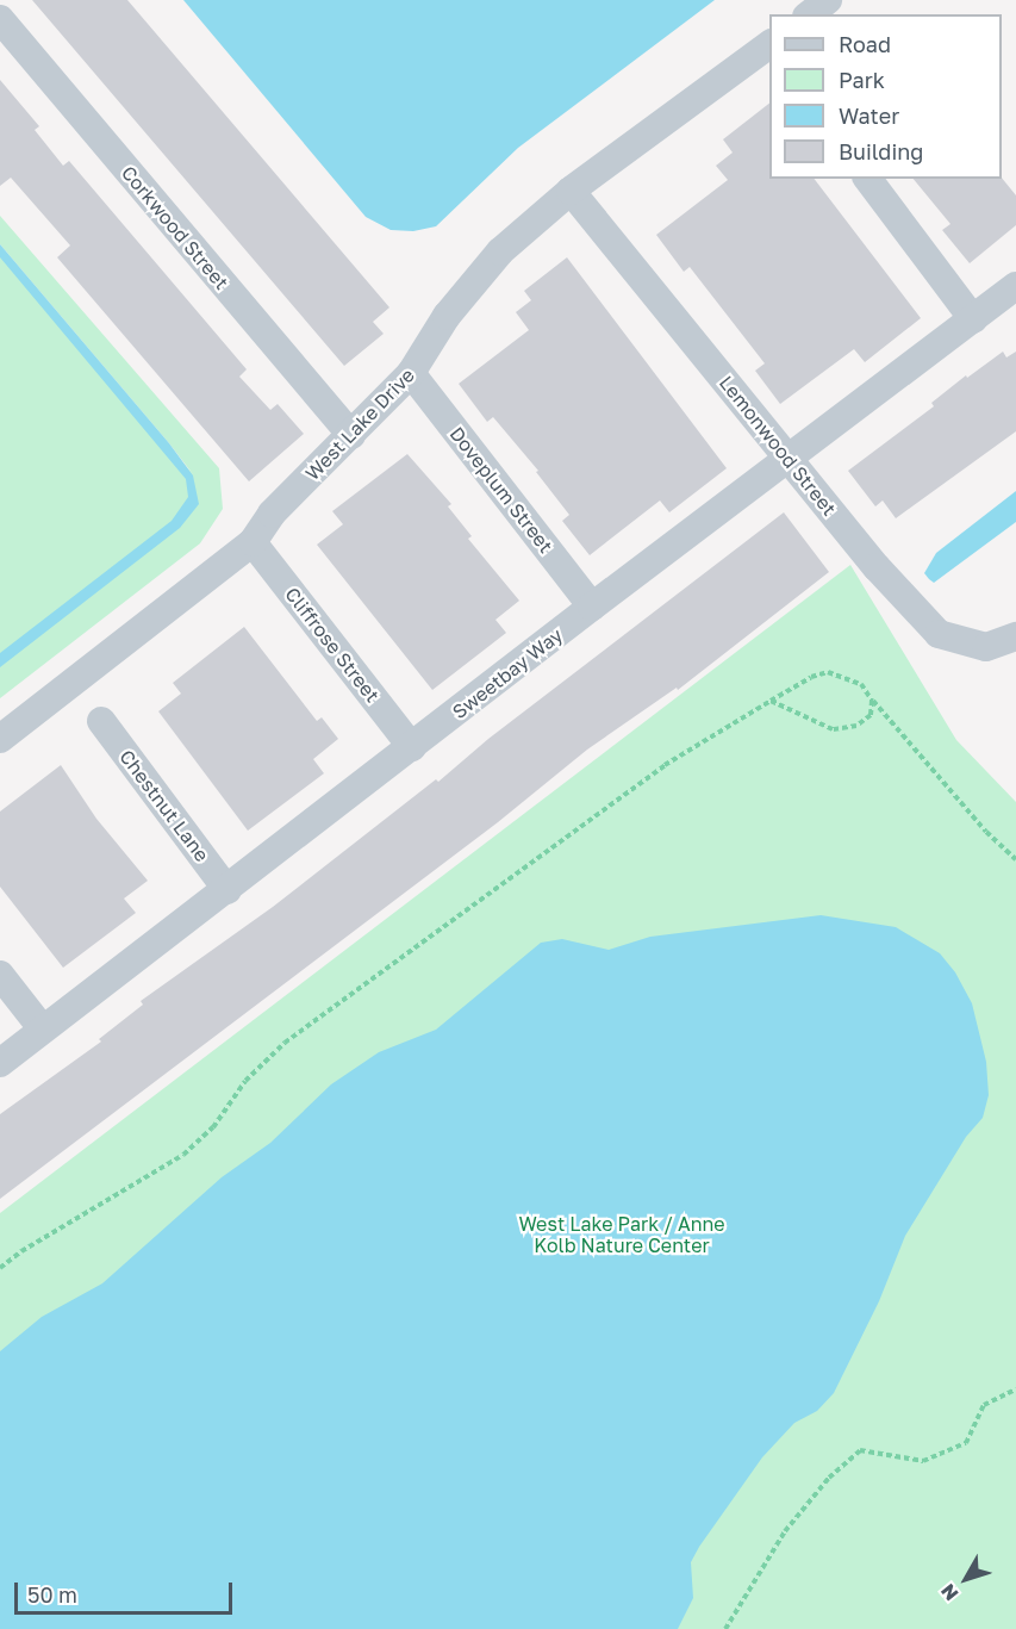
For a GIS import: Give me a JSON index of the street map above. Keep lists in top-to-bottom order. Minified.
{"streets":{"street":["Corkwood Street","West Lake Drive","Lemonwood Street","Doveplum Street","Cliffrose Street","Sweetbay Way","Chestnut Lane"]},"crossings":[["Corkwood Street","West Lake Drive"],["West Lake Drive","Lemonwood Street"],["West Lake Drive","Doveplum Street"],["West Lake Drive","Cliffrose Street"],["Lemonwood Street","Sweetbay Way"],["Doveplum Street","Sweetbay Way"],["Cliffrose Street","Sweetbay Way"],["Sweetbay Way","Chestnut Lane"]],"parks":["West Lake Park / Anne Kolb Nature Center"],"legend":["Road","Park","Water","Building"],"scale_bar":"50 m","north":"bottom left"}
